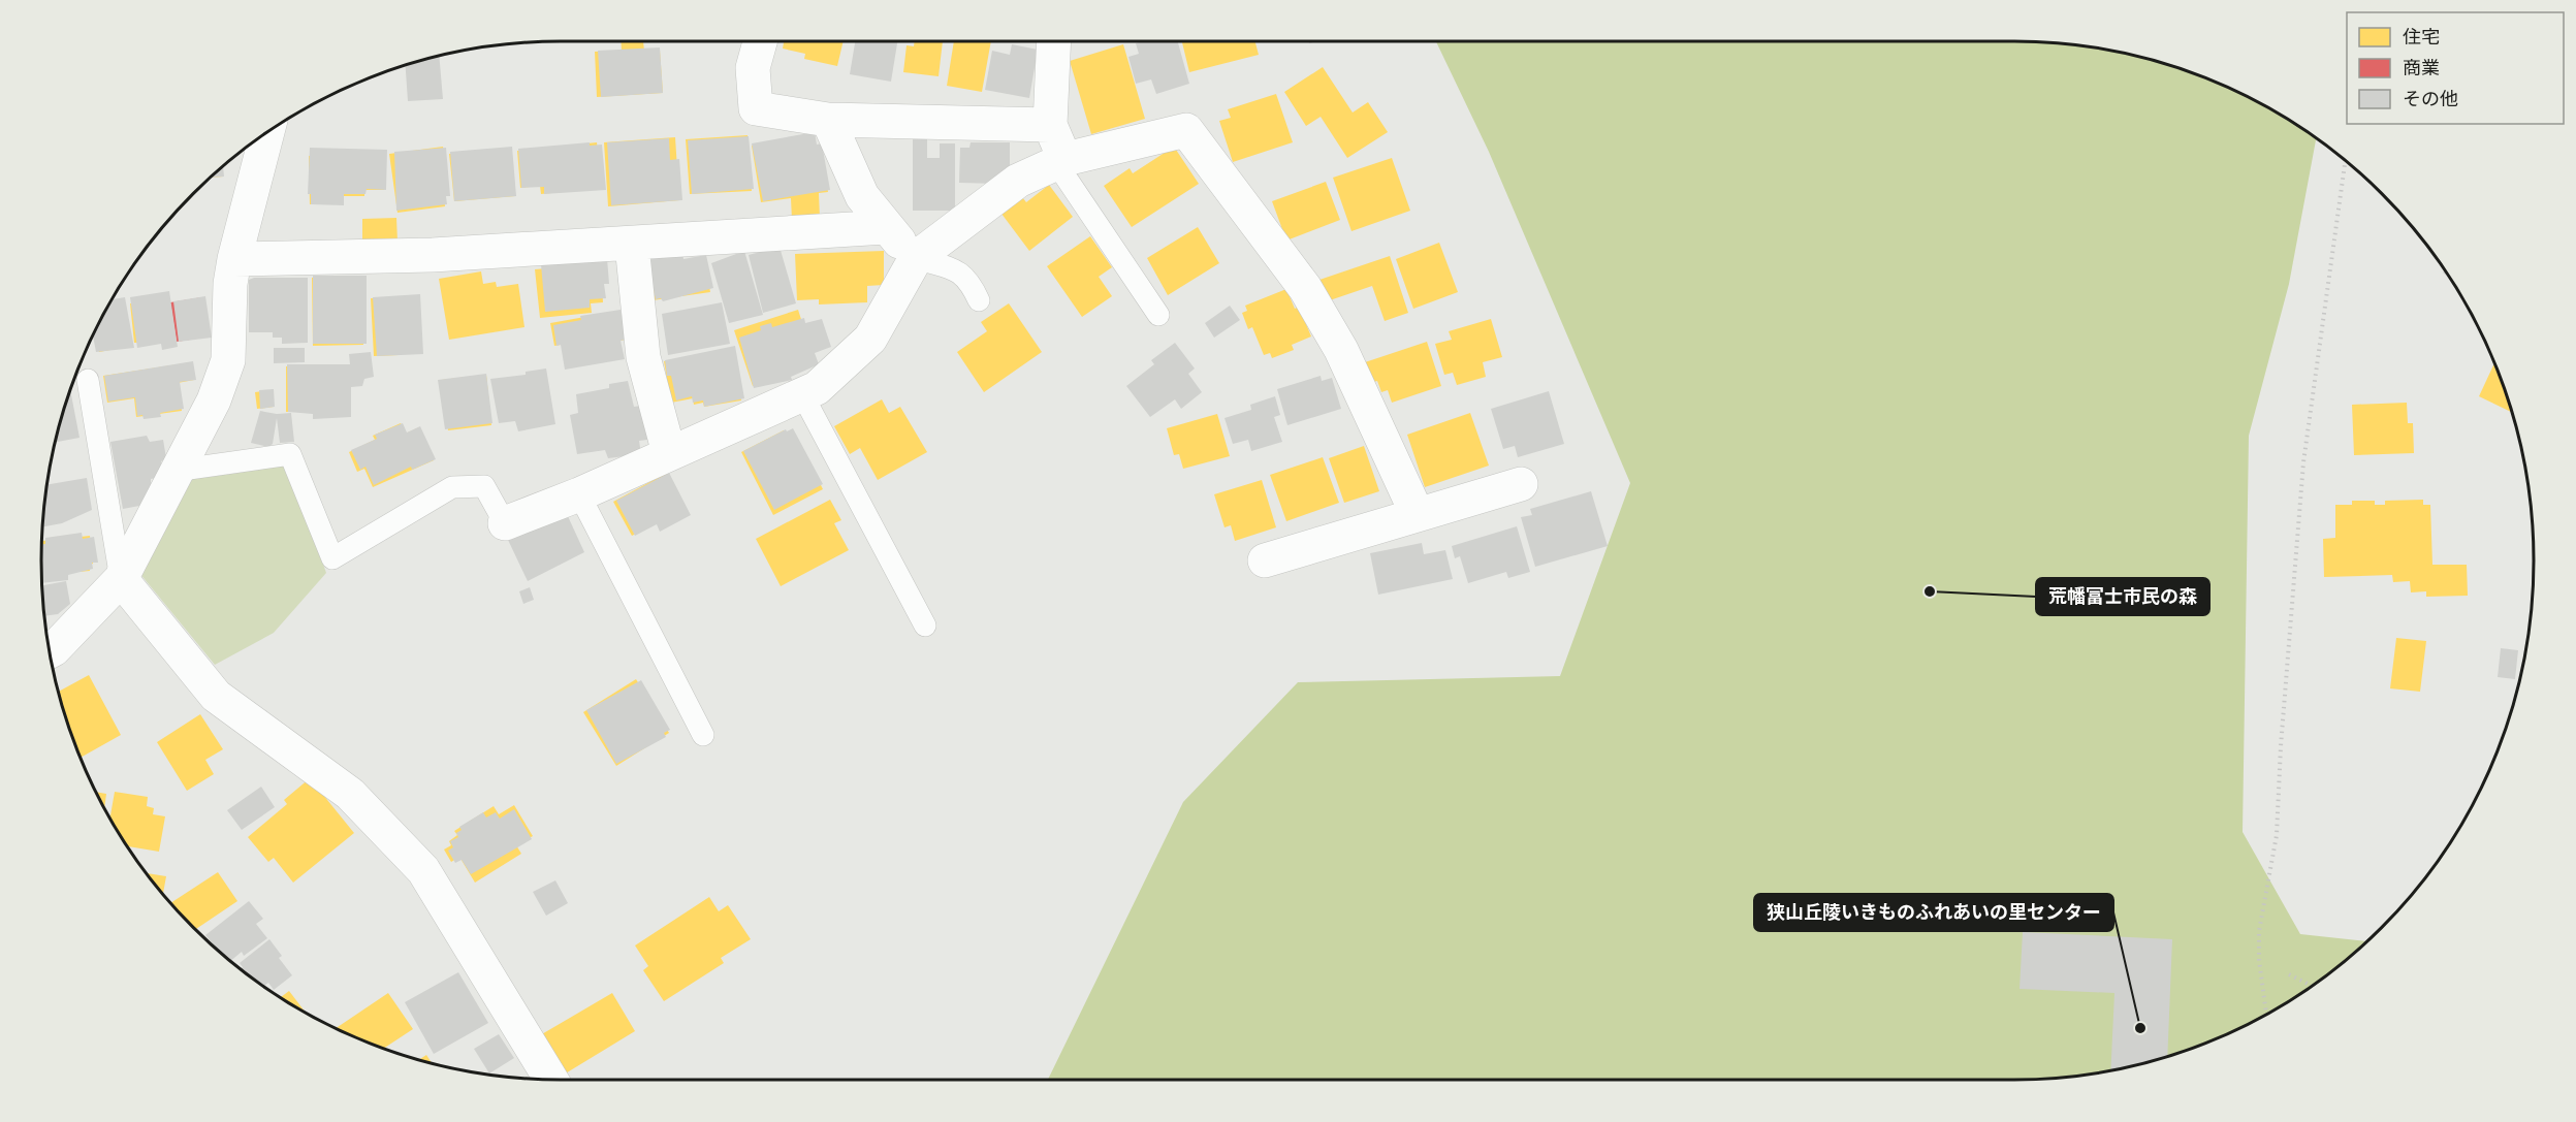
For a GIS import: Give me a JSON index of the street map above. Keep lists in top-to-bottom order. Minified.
{"places":["荒幡富士市民の森","狭山丘陵いきものふれあいの里センター"],"legend":["住宅","商業","その他"]}
